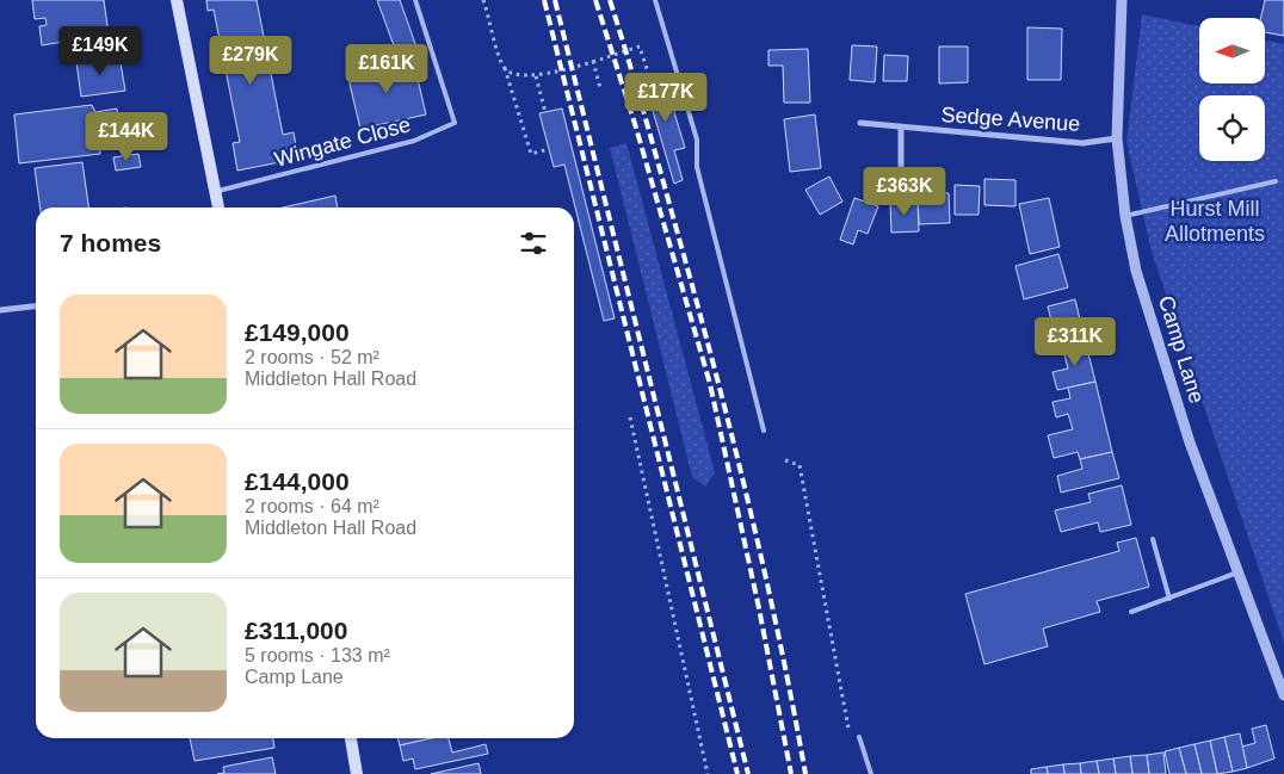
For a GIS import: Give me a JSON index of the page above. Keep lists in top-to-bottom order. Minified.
{"streets":{"street":["Sedge Avenue","Camp Lane"],"lane":["Wingate Close"]},"crossings":[["Sedge Avenue","Camp Lane"]],"parks":["Hurst Mill Allotments"],"north":"left","page":{"price":["£149K","£279K","£161K","£177K","£144K","£363K","£311K"],"heading":"7 homes","list":[{"name":"£149,000","note":"2 rooms · 52 m² · Middleton Hall Road"},{"name":"£144,000","note":"2 rooms · 64 m² · Middleton Hall Road"},{"name":"£311,000","note":"5 rooms · 133 m² · Camp Lane"}]}}
